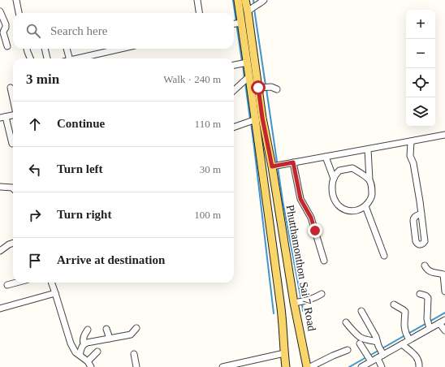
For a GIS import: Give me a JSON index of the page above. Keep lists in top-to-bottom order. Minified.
{"streets":{"main road":["Phutthamonthon Sai 7 Road"]},"page":{"map_buttons":["+","−"],"search":"Search here","heading":["3 min","Walk · 240 m"],"list":[["Continue","110 m"],["Turn left","30 m"],["Turn right","100 m"],"Arrive at destination"]}}
